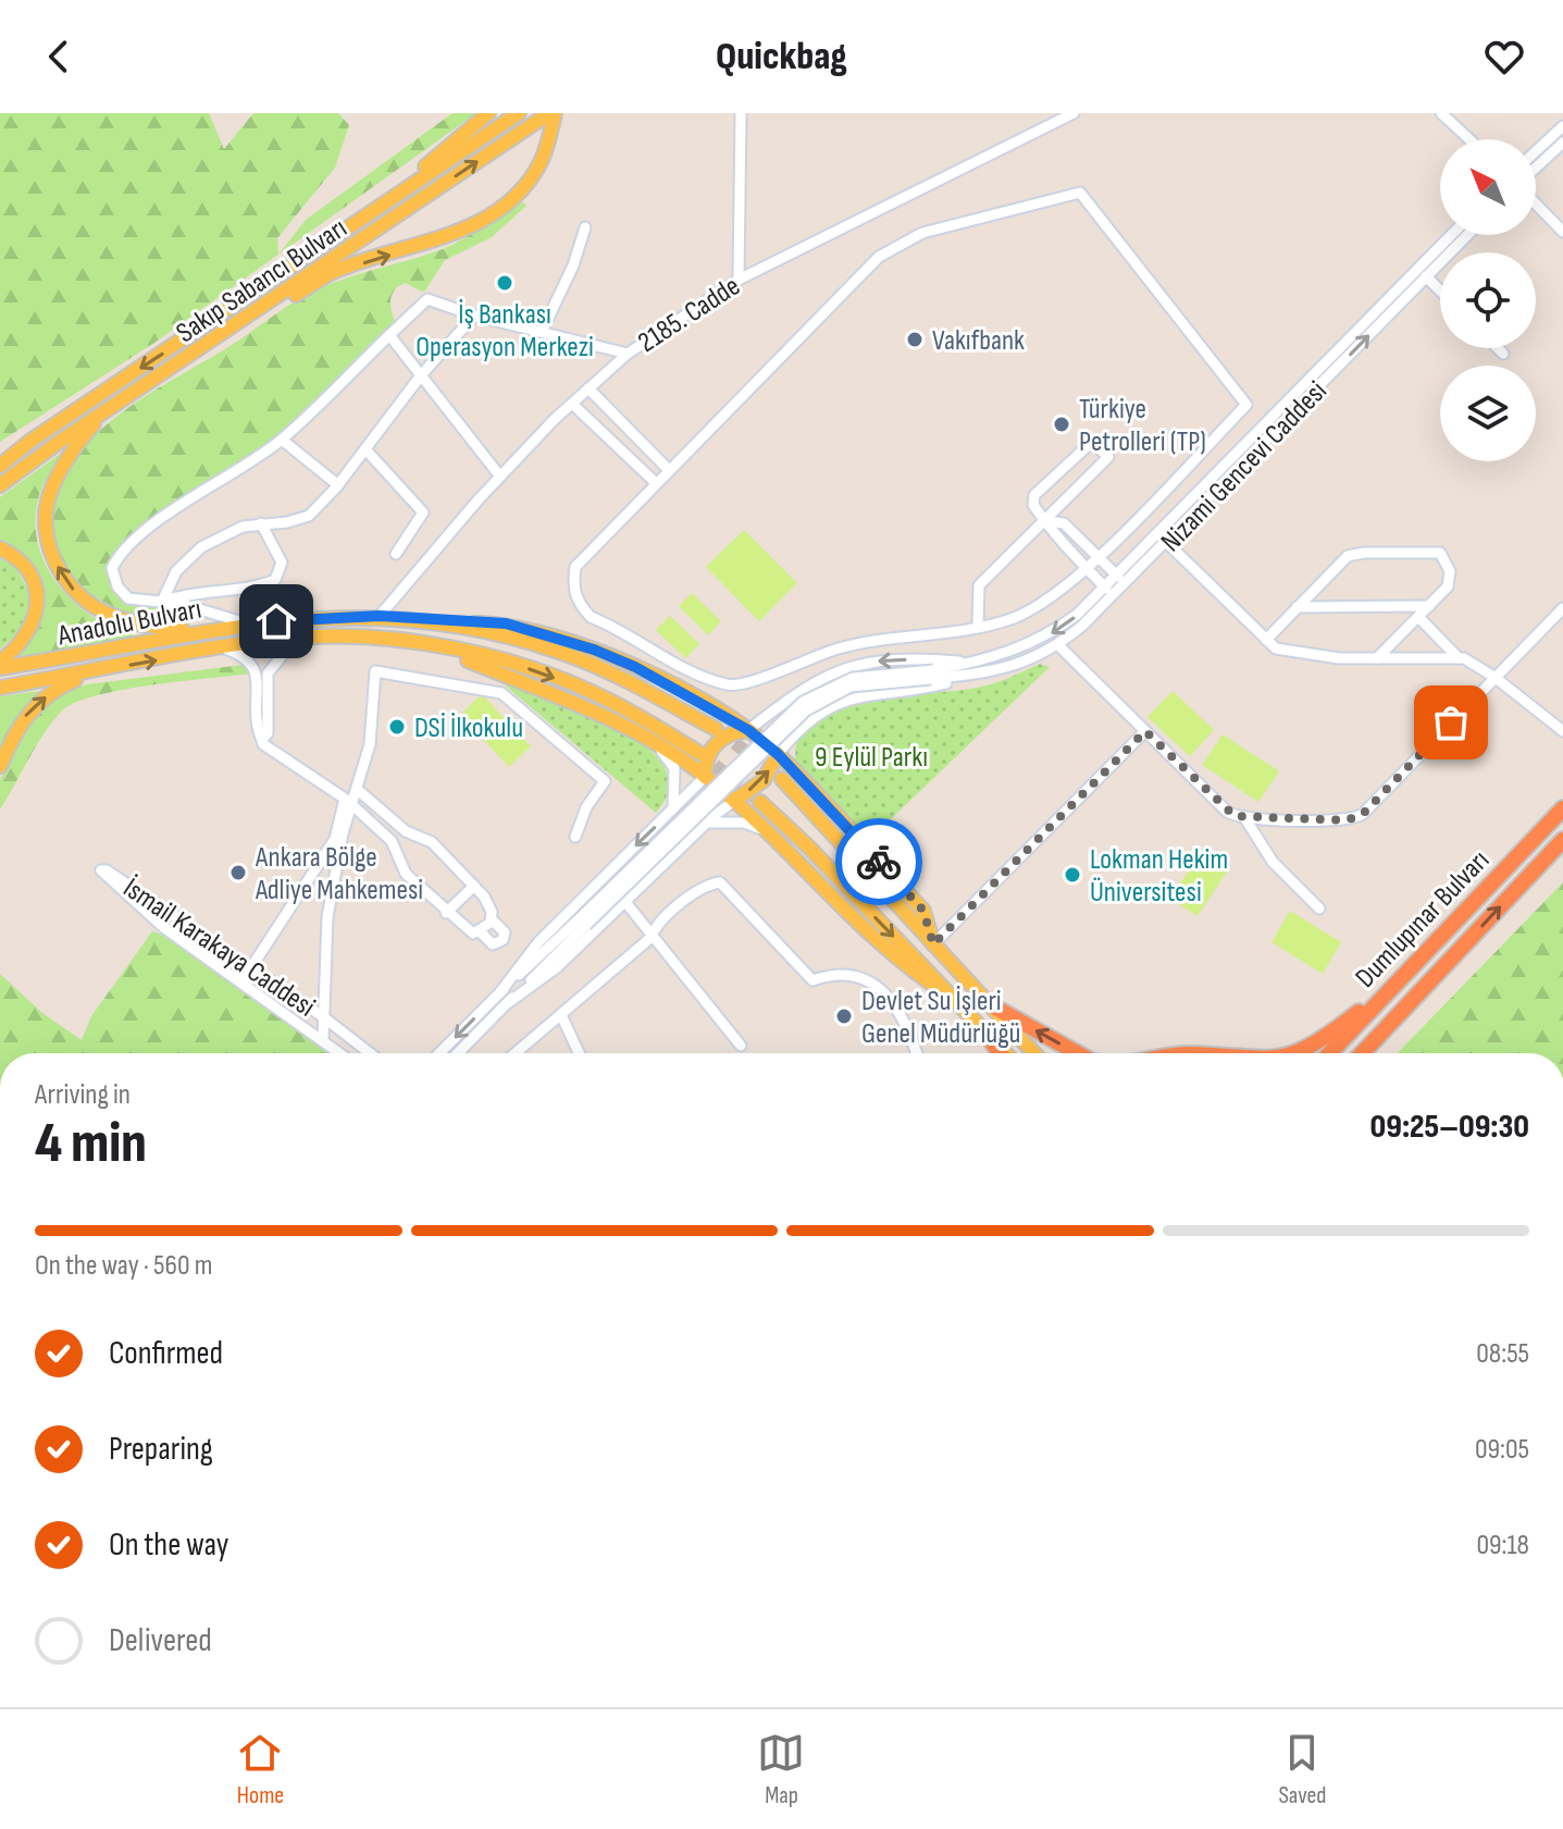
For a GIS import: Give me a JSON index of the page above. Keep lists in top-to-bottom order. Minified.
{"streets":{"highway":["Dumlupınar Bulvarı"],"main road":["Sakıp Sabancı Bulvarı","Anadolu Bulvarı"],"street":["2185. Cadde","Nizami Gencevi Caddesi","İsmail Karakaya Caddesi"]},"crossings":[["2185. Cadde","Anadolu Bulvarı"]],"parks":["9 Eylül Parkı"],"places":["İş Bankası Operasyon Merkezi","Vakıfbank","Türkiye Petrolleri (TP)","DSİ İlkokulu","Ankara Bölge Adliye Mahkemesi","Lokman Hekim Üniversitesi","Devlet Su İşleri Genel Müdürlüğü"],"north":"top left","page":{"header":"Quickbag","heading":["4 min","Arriving in","09:25–09:30"],"bar":"On the way · 560 m","list":[["Confirmed","08:55"],["Preparing","09:05"],["On the way","09:18"],"Delivered"],"tabs":["Home","Map","Saved"]}}
